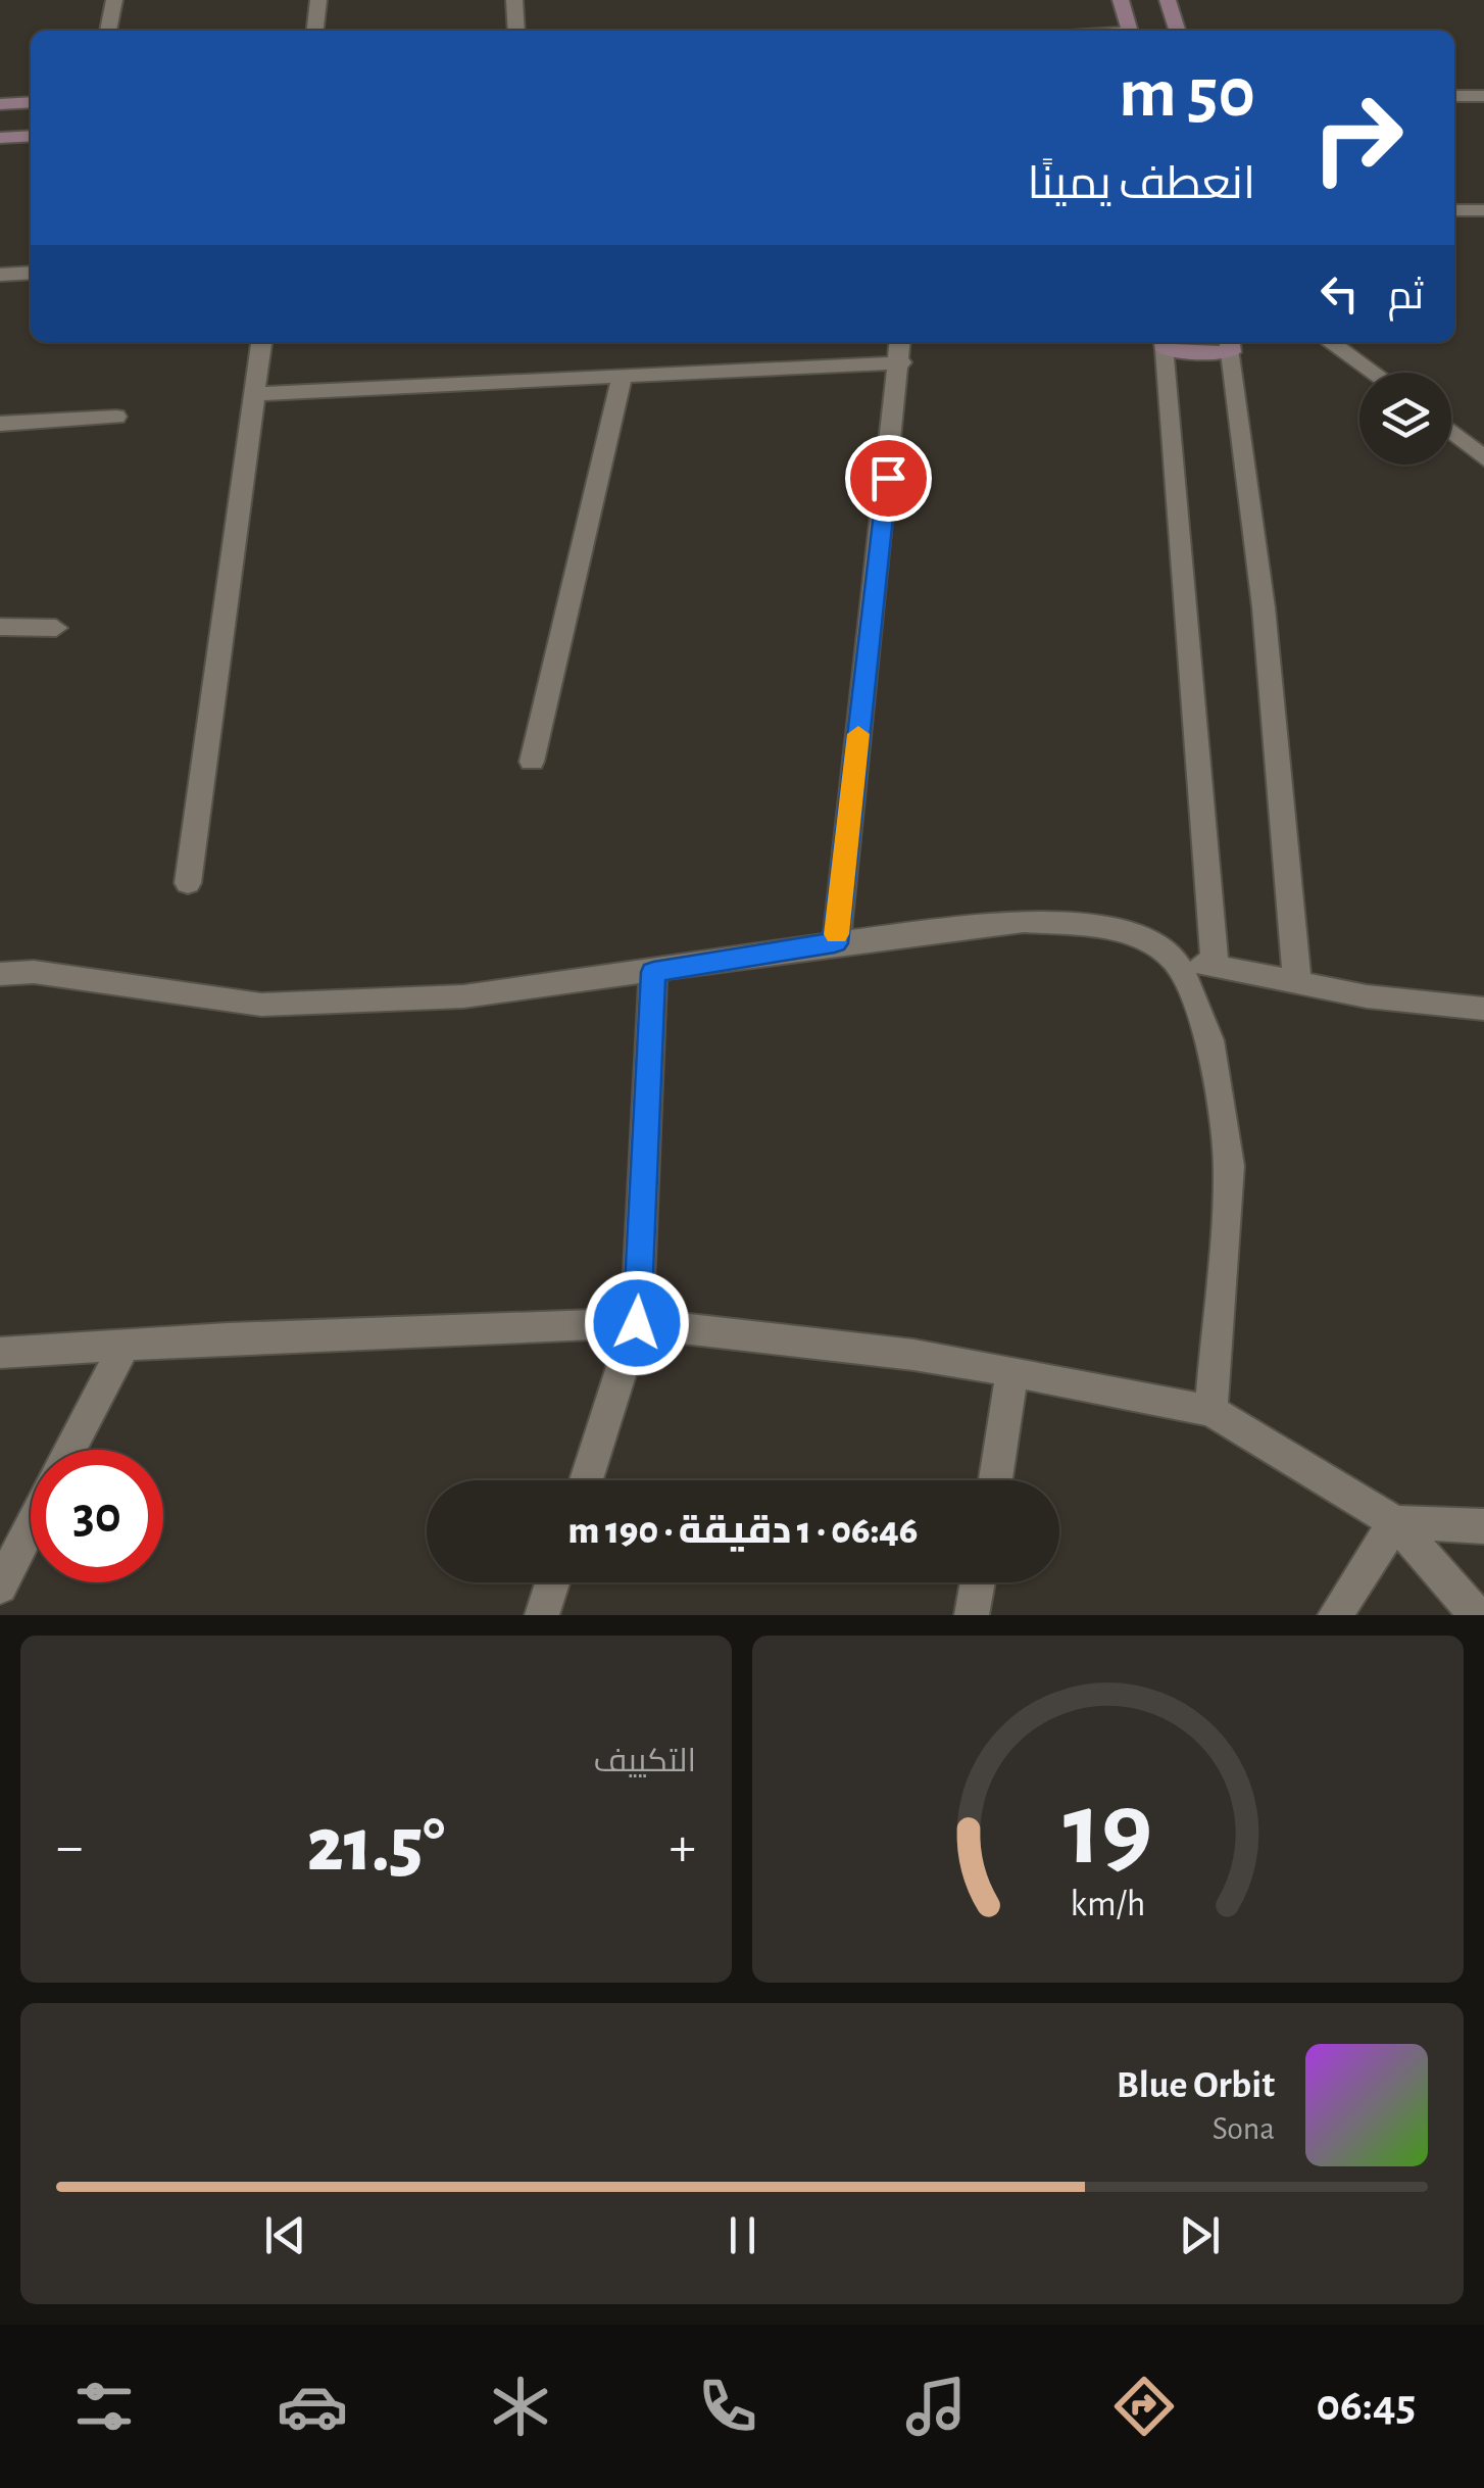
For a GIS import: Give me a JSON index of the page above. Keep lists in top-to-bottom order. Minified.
{"page":{"turn":["50 m","انعطف يمينًا"],"then":"ثم","limit":"30","trip":"06:46 · 1 دقيقة · 190 m","tile":"التكييف","heat":["−","21.5°","+"],"song":["Blue Orbit","Sona"],"tabs":"06:45","gauge":["19","km/h"]}}
